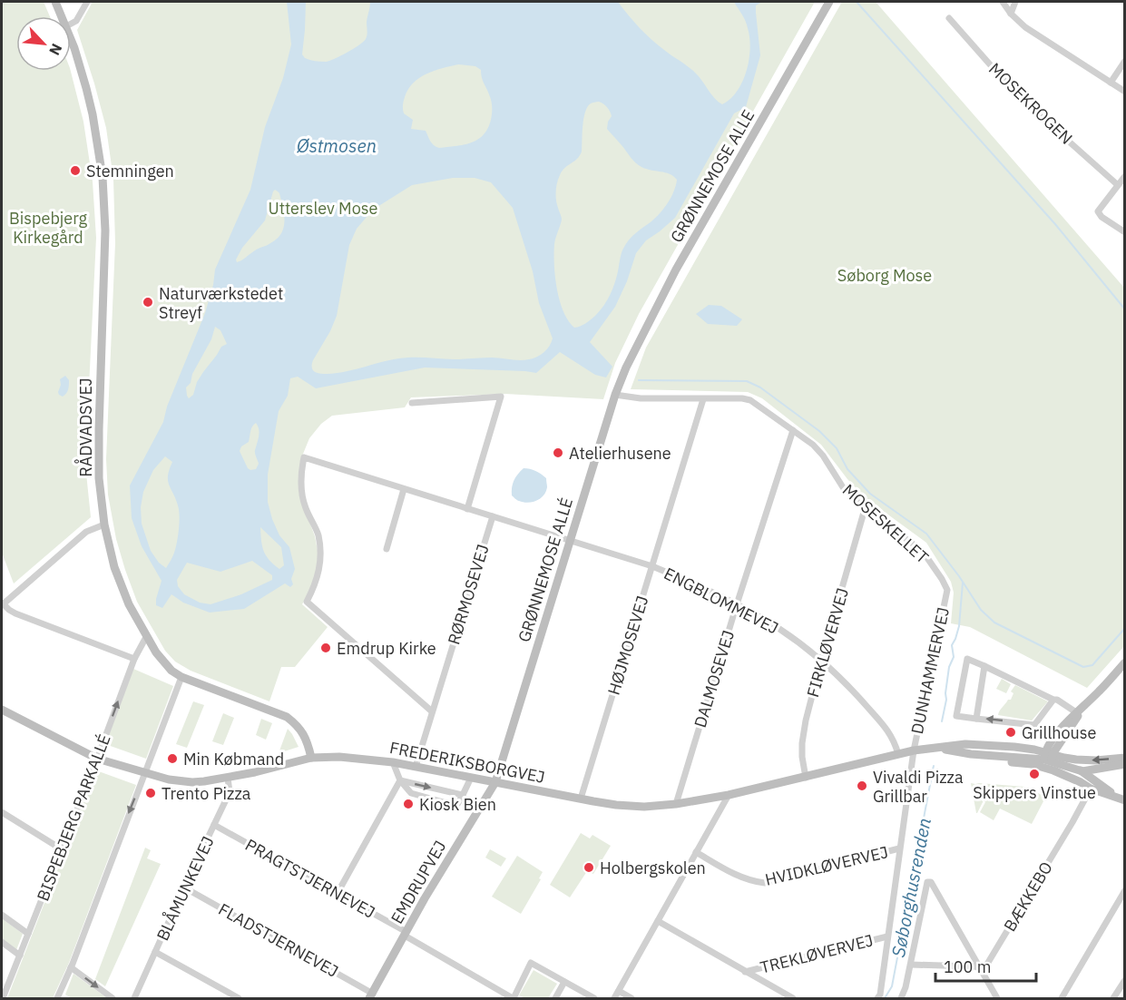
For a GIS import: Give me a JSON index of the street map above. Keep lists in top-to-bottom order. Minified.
{"streets":{"street":["MOSEKROGEN","GRØNNEMOSE ALLE","RÅDVADSVEJ","MOSESKELLET","GRØNNEMOSE ALLÉ","RØRMOSEVEJ","ENGBLOMMEVEJ","FIRKLØVERVEJ","HØJMOSEVEJ","DUNHAMMERVEJ","DALMOSEVEJ","FREDERIKSBORGVEJ","BISPEBJERG PARKALLÉ","HVIDKLØVERVEJ","PRAGTSTJERNEVEJ","EMDRUPVEJ","BLÅMUNKEVEJ","BÆKKEBO","FLADSTJERNEVEJ","TREKLØVERVEJ"]},"crossings":[["GRØNNEMOSE ALLE","GRØNNEMOSE ALLÉ"],["RÅDVADSVEJ","FREDERIKSBORGVEJ"],["RÅDVADSVEJ","BISPEBJERG PARKALLÉ"],["MOSESKELLET","GRØNNEMOSE ALLÉ"],["MOSESKELLET","FIRKLØVERVEJ"],["MOSESKELLET","HØJMOSEVEJ"],["MOSESKELLET","DUNHAMMERVEJ"],["MOSESKELLET","DALMOSEVEJ"],["GRØNNEMOSE ALLÉ","ENGBLOMMEVEJ"],["GRØNNEMOSE ALLÉ","FREDERIKSBORGVEJ"],["GRØNNEMOSE ALLÉ","EMDRUPVEJ"],["RØRMOSEVEJ","ENGBLOMMEVEJ"],["RØRMOSEVEJ","FREDERIKSBORGVEJ"],["ENGBLOMMEVEJ","FIRKLØVERVEJ"],["ENGBLOMMEVEJ","HØJMOSEVEJ"],["ENGBLOMMEVEJ","DALMOSEVEJ"],["ENGBLOMMEVEJ","FREDERIKSBORGVEJ"],["FIRKLØVERVEJ","FREDERIKSBORGVEJ"],["HØJMOSEVEJ","FREDERIKSBORGVEJ"],["DUNHAMMERVEJ","FREDERIKSBORGVEJ"],["DUNHAMMERVEJ","HVIDKLØVERVEJ"],["DUNHAMMERVEJ","TREKLØVERVEJ"],["DALMOSEVEJ","FREDERIKSBORGVEJ"],["FREDERIKSBORGVEJ","BISPEBJERG PARKALLÉ"],["FREDERIKSBORGVEJ","EMDRUPVEJ"],["FREDERIKSBORGVEJ","BLÅMUNKEVEJ"],["PRAGTSTJERNEVEJ","EMDRUPVEJ"],["PRAGTSTJERNEVEJ","BLÅMUNKEVEJ"],["EMDRUPVEJ","FLADSTJERNEVEJ"],["BLÅMUNKEVEJ","FLADSTJERNEVEJ"]],"water":["Østmosen","Søborghusrenden"],"parks":["Utterslev Mose","Bispebjerg Kirkegård","Søborg Mose"],"places":["Stemningen","Naturværkstedet Streyf","Atelierhusene","Emdrup Kirke","Grillhouse","Min Købmand","Skippers Vinstue","Vivaldi Pizza Grillbar","Trento Pizza","Kiosk Bien","Holbergskolen"],"scale_bar":"100 m","north":"bottom right"}
